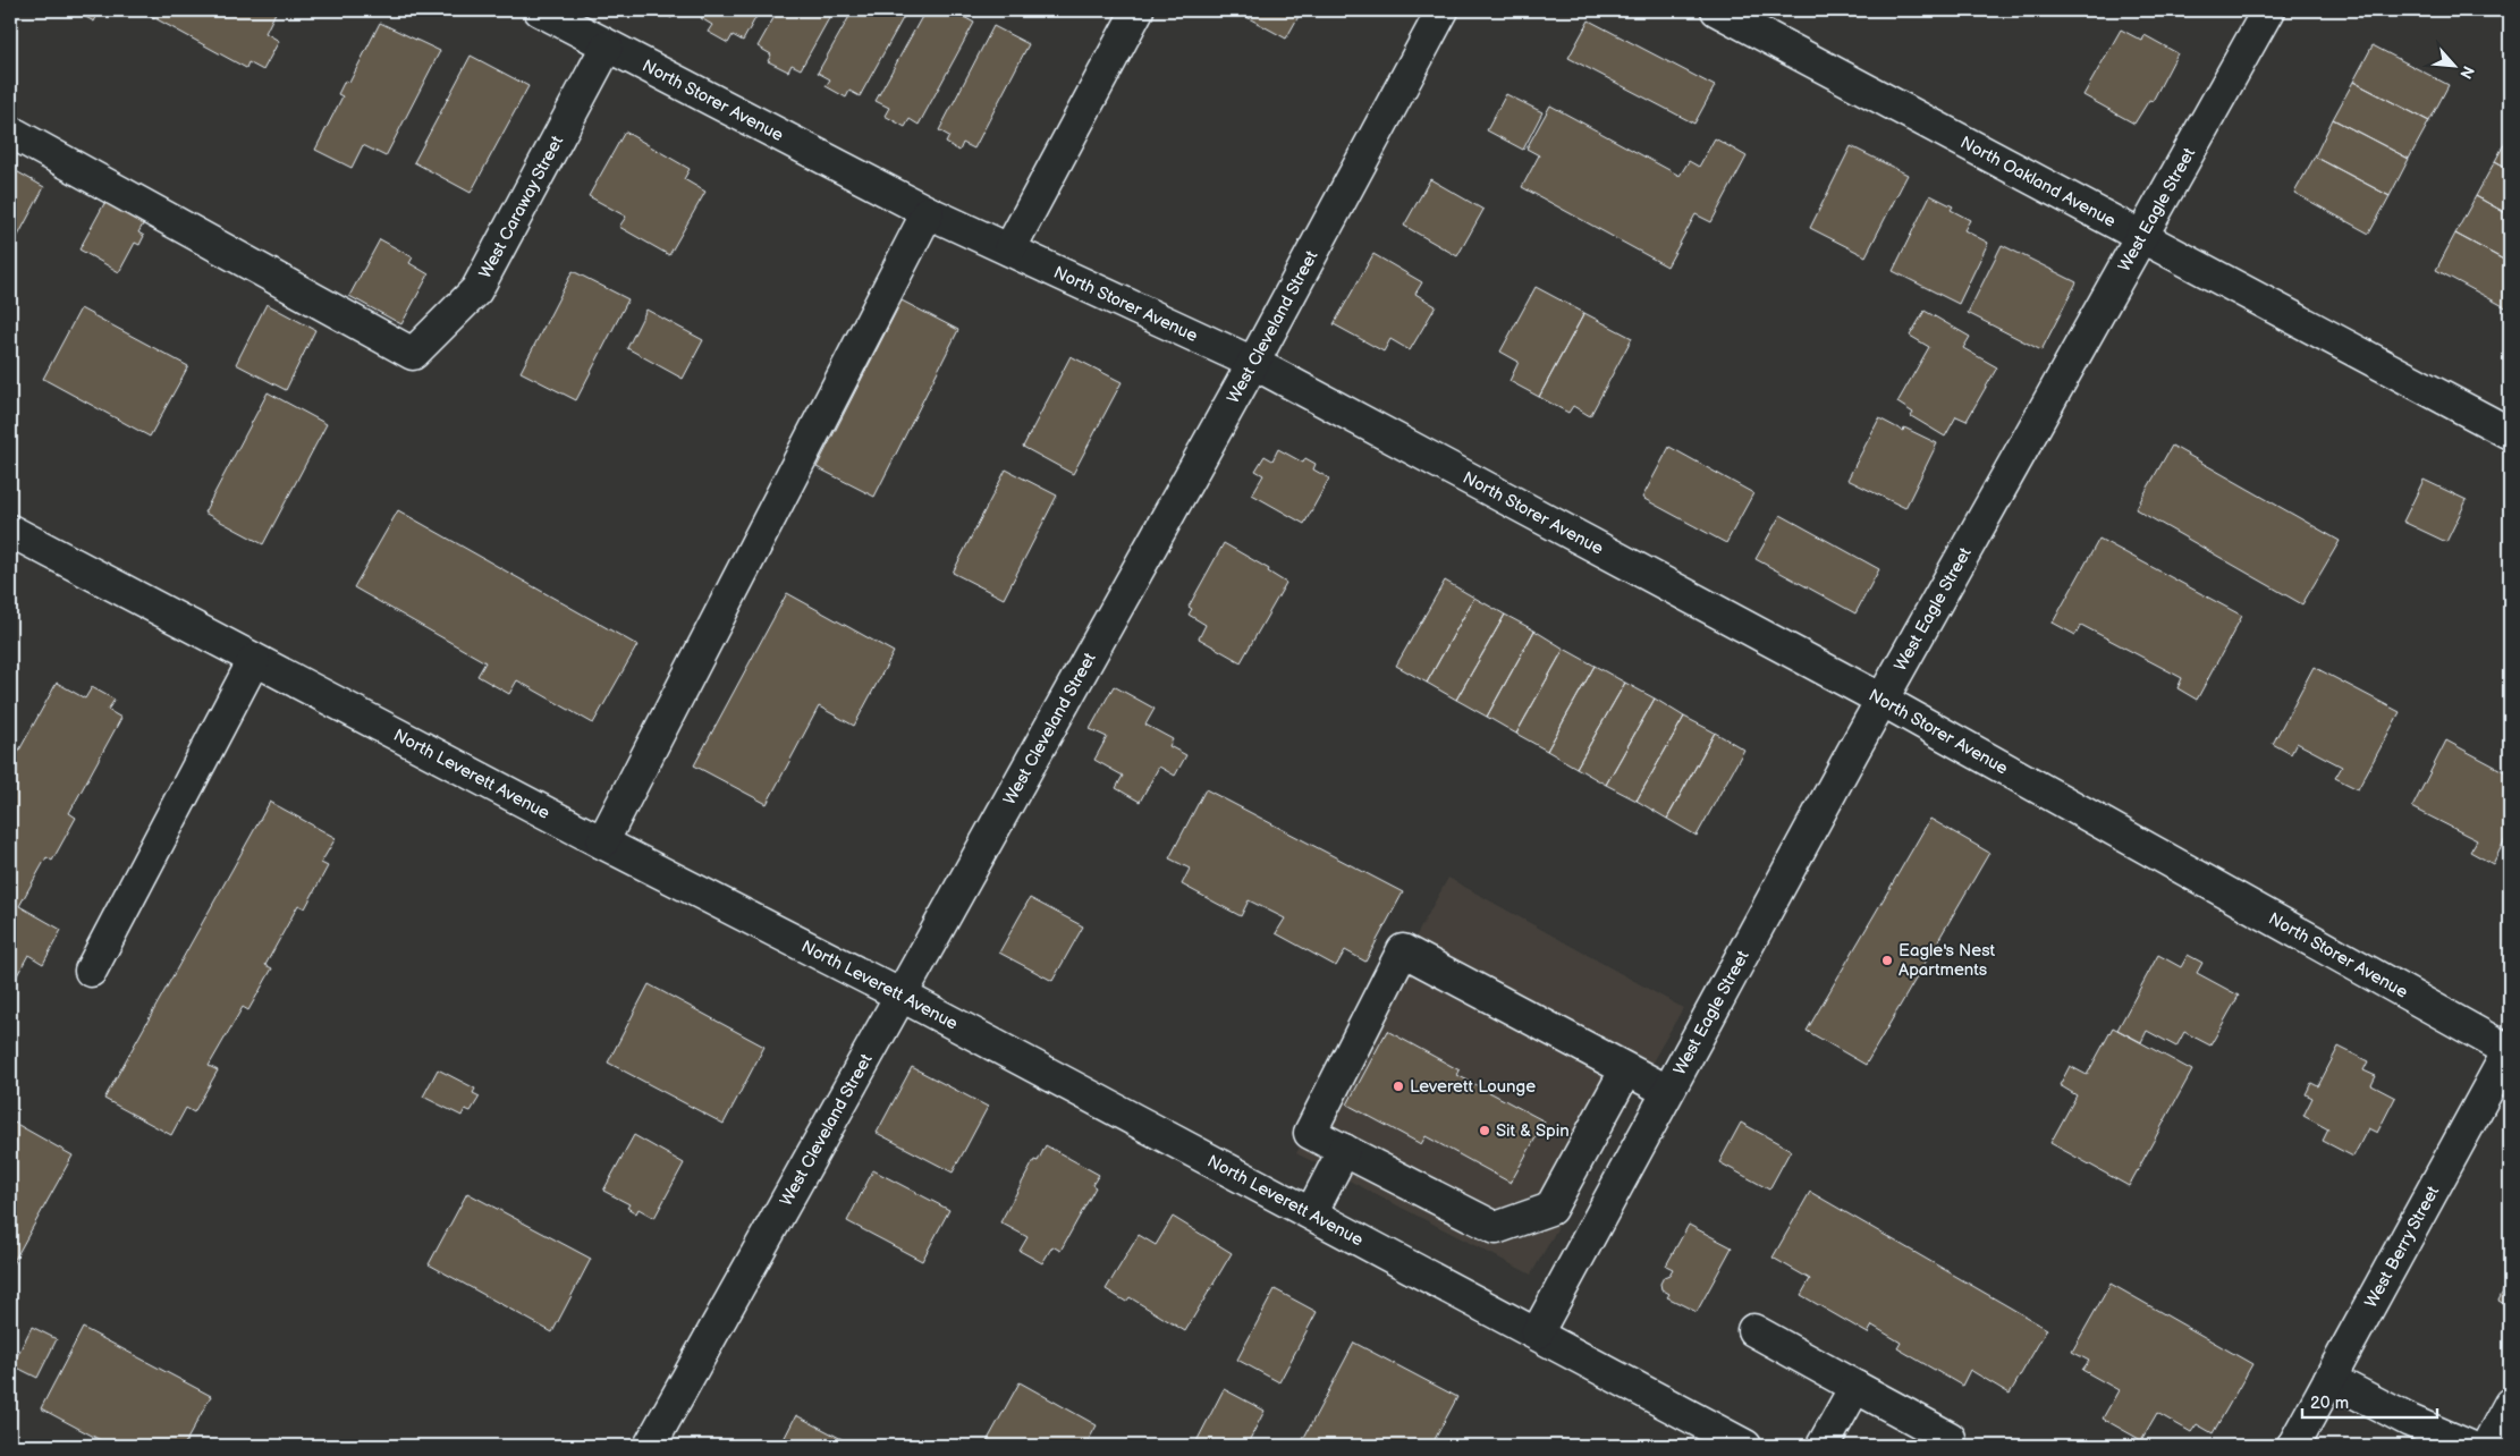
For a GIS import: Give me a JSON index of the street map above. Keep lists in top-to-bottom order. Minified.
{"streets":{"street":["North Storer Avenue","North Oakland Avenue","West Caraway Street","West Eagle Street","West Cleveland Street","North Leverett Avenue","West Berry Street"]},"crossings":[["North Storer Avenue","West Caraway Street"],["North Storer Avenue","West Eagle Street"],["North Storer Avenue","West Cleveland Street"],["North Storer Avenue","West Berry Street"],["North Oakland Avenue","West Eagle Street"],["West Eagle Street","North Leverett Avenue"],["West Cleveland Street","North Leverett Avenue"]],"places":["Eagle's Nest Apartments","Leverett Lounge","Sit & Spin"],"scale_bar":"20 m","north":"bottom right"}
